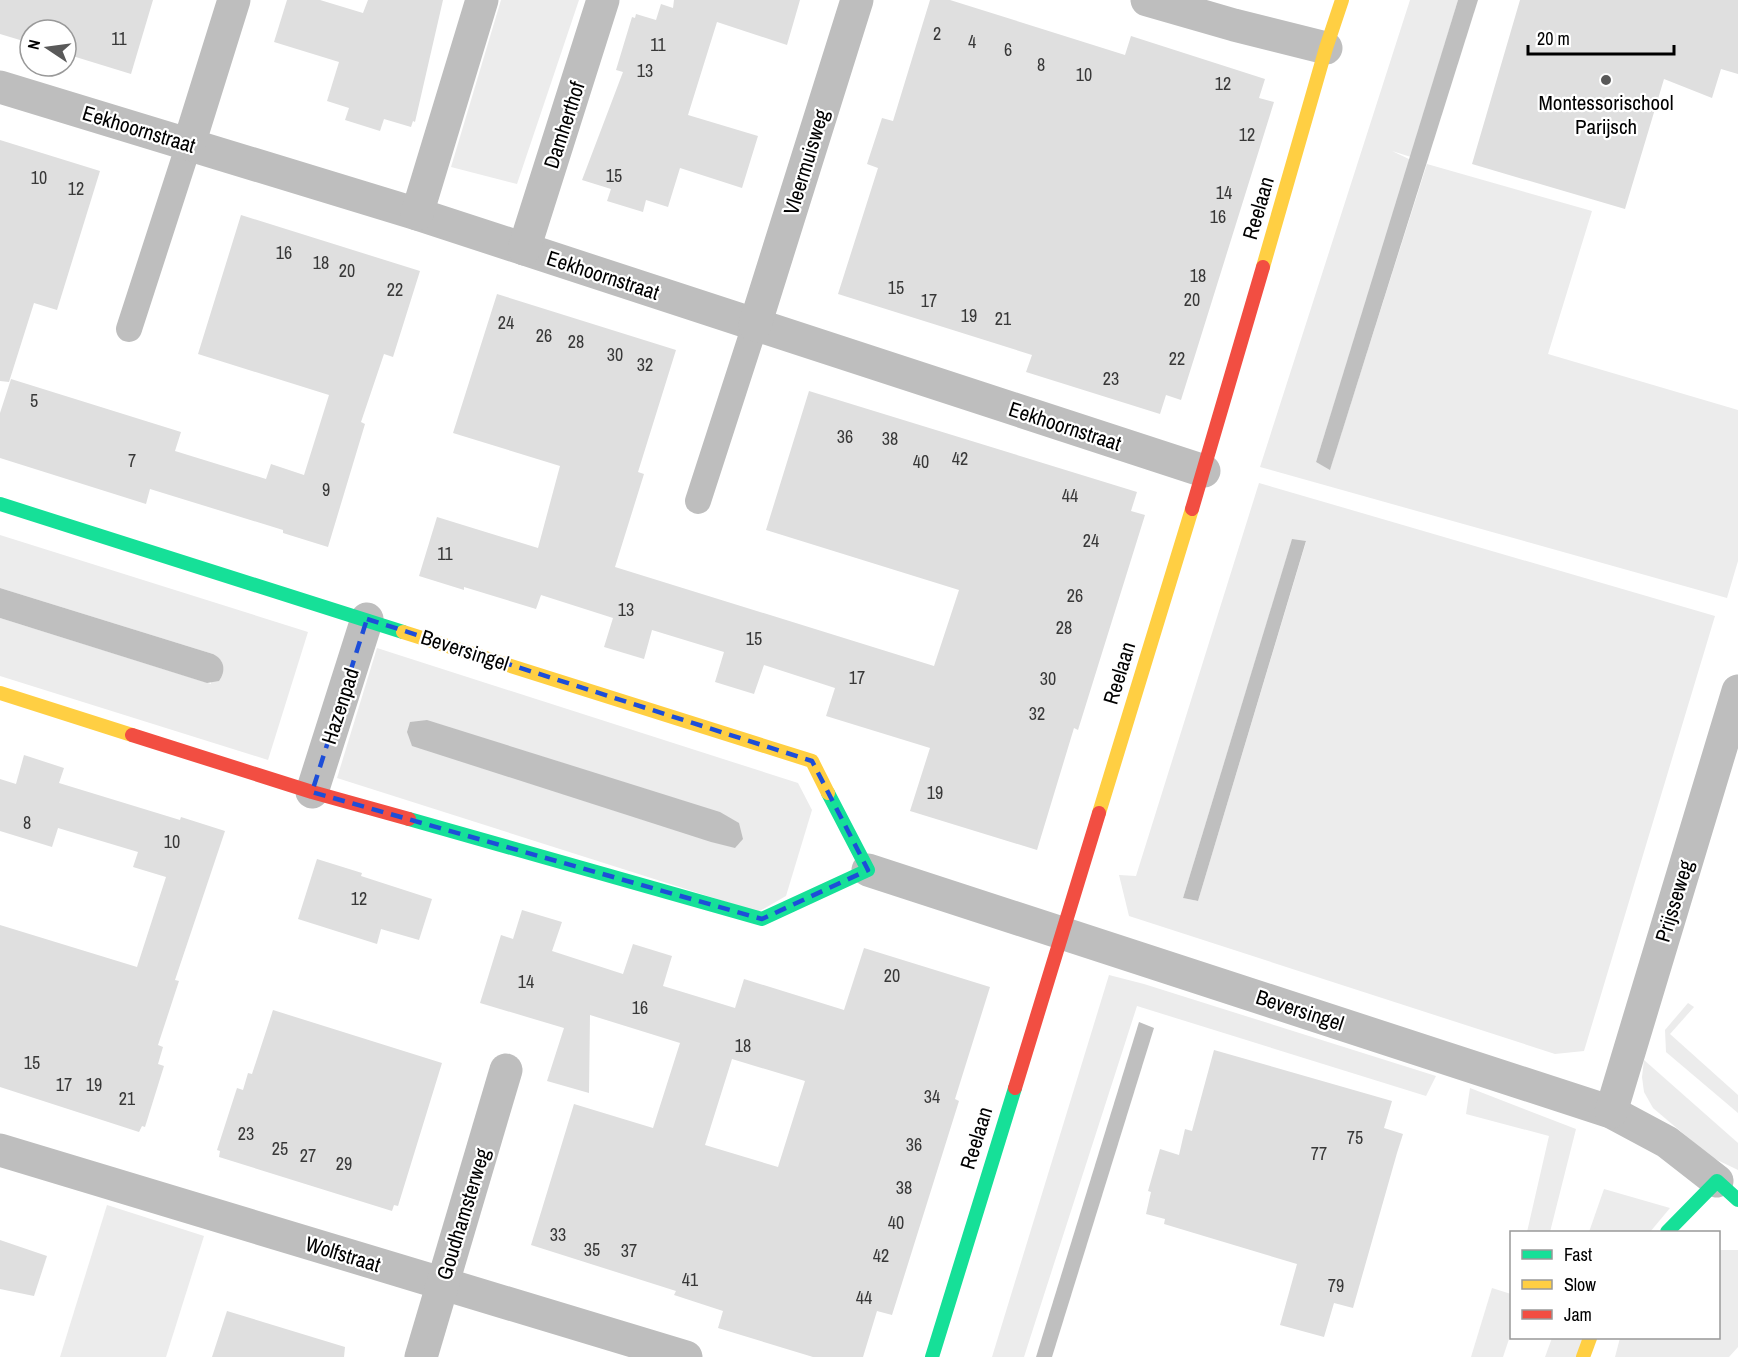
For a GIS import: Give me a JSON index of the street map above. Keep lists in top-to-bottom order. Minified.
{"streets":{"street":["Damherthof","Eekhoornstraat","Vleermuisweg","Reelaan","Beversingel","Hazenpad","Prijsseweg","Goudhamsterweg","Wolfstraat"]},"crossings":[["Damherthof","Eekhoornstraat"],["Eekhoornstraat","Vleermuisweg"],["Eekhoornstraat","Reelaan"],["Reelaan","Beversingel"],["Beversingel","Hazenpad"],["Beversingel","Prijsseweg"],["Goudhamsterweg","Wolfstraat"]],"places":["Montessorischool Parijsch"],"house_numbers":["2","11","4","11","6","8","13","10","12","12","15","10","12","14","16","16","18","20","18","15","22","20","17","19","21","24","26","28","30","22","32","23","5","36","38","42","7","40","9","44","24","11","26","13","28","15","17","30","32","19","8","10","12","20","14","16","18","15","17","19","34","21","23","75","36","25","77","27","29","38","40","33","35","37","42","41","79","44"],"legend":["Fast","Slow","Jam"],"scale_bar":"20 m","north":"left"}
